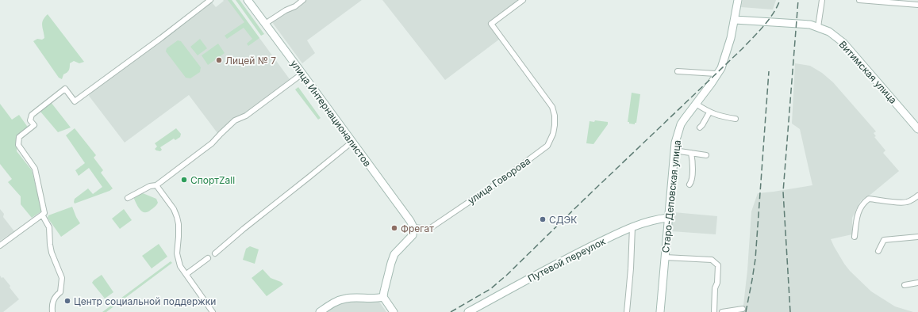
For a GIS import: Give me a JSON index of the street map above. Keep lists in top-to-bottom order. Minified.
{"streets":{"street":["Витимская улица","улица Интернационалистов","улица Говорова","Старо-Деповская улица","Путевой переулок"]},"crossings":[["Витимская улица","Старо-Деповская улица"],["улица Интернационалистов","улица Говорова"],["Старо-Деповская улица","Путевой переулок"]],"places":["Лицей № 7","СпортZall","СДЭК","Фрегат","Центр социальной поддержки"]}
